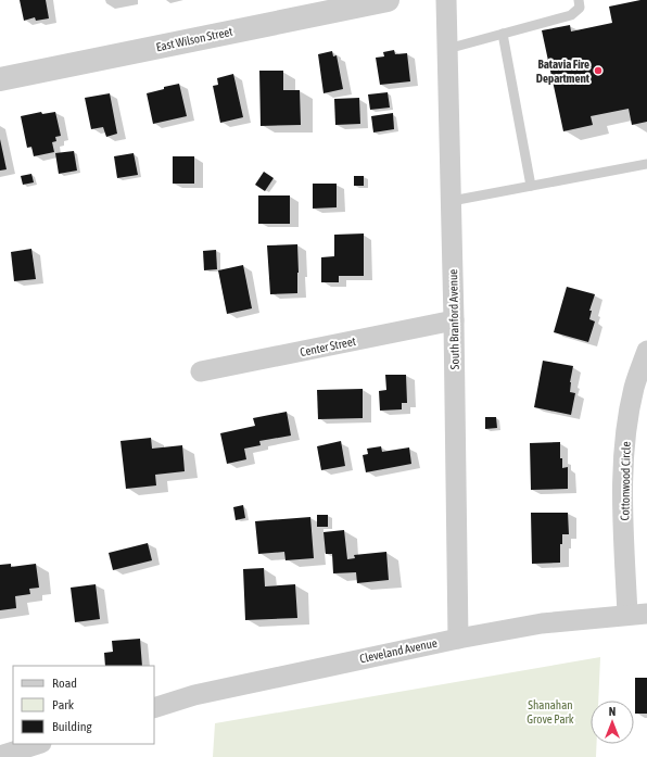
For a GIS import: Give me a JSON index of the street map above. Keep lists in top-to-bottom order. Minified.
{"streets":{"street":["East Wilson Street","South Branford Avenue","Center Street","Cottonwood Circle","Cleveland Avenue"]},"crossings":[["South Branford Avenue","Center Street"],["South Branford Avenue","Cleveland Avenue"],["Cottonwood Circle","Cleveland Avenue"]],"parks":["Shanahan Grove Park"],"places":["Batavia Fire Department"],"legend":["Road","Park","Building"],"north":"top"}
